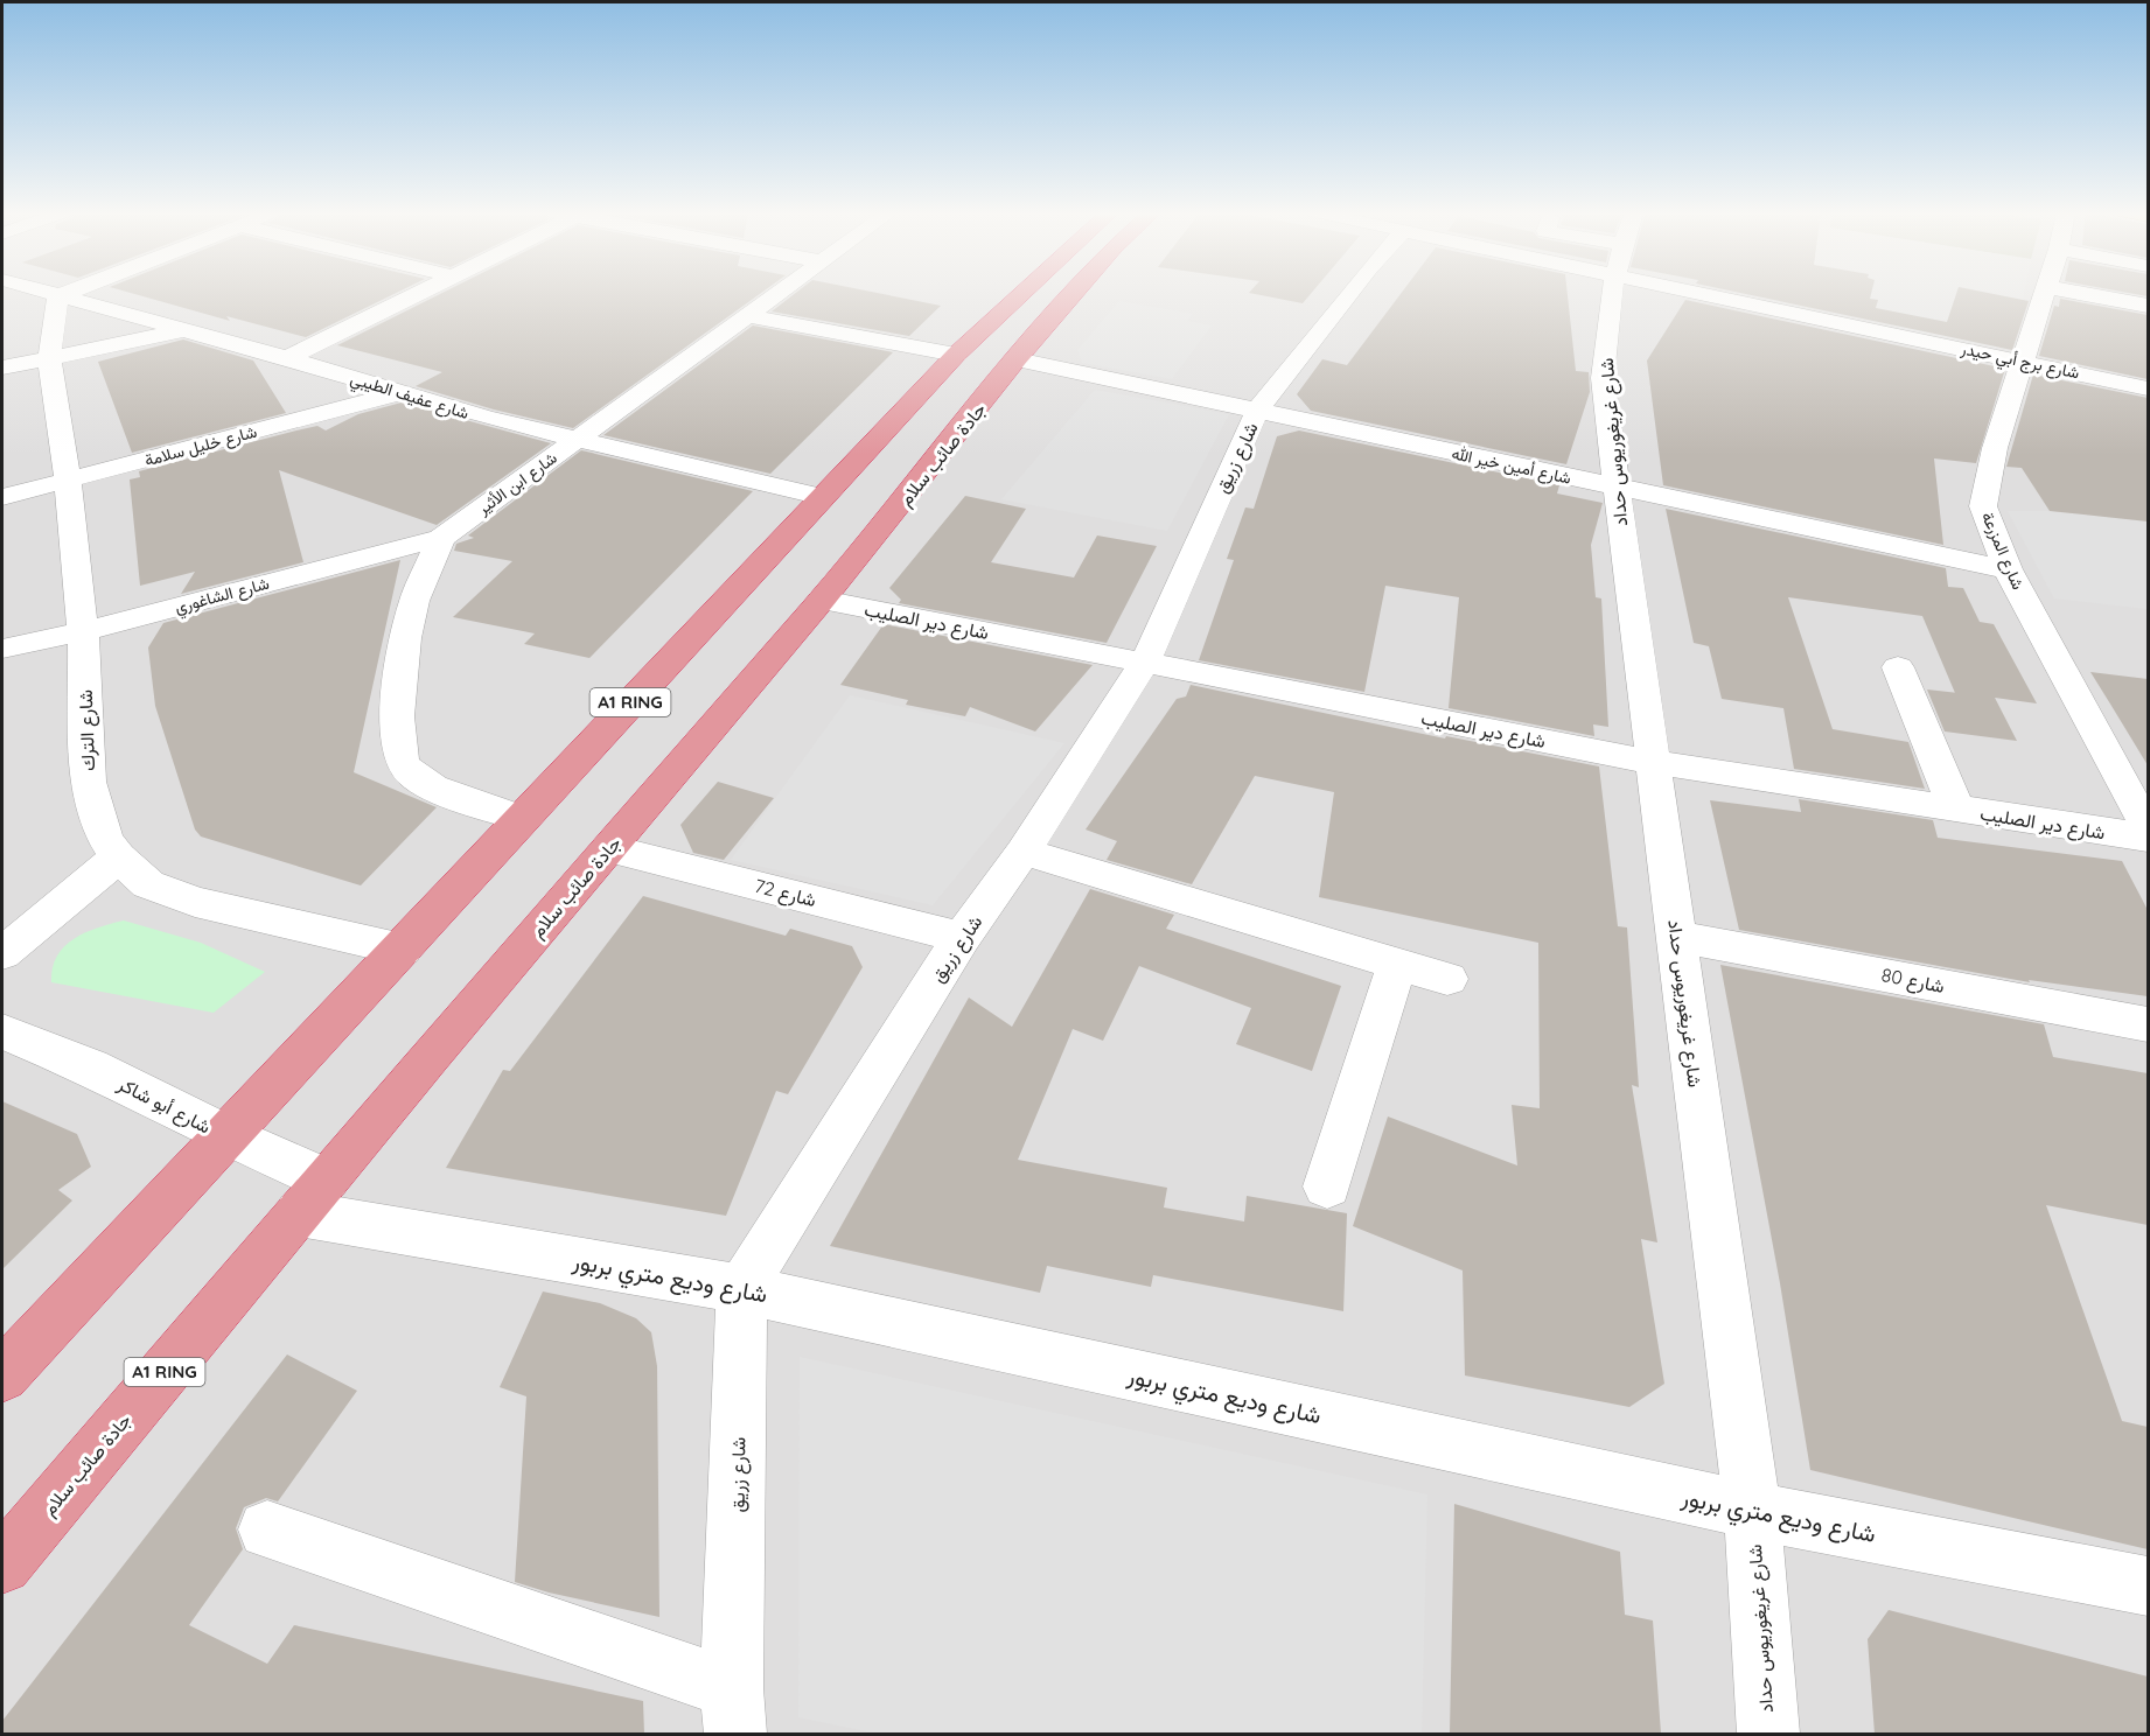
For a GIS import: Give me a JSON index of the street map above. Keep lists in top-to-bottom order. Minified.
{"streets":{"highway":["جادة صائب سلام","A1 RING"],"street":["شارع برج أبي حيدر","شارع عفيف الطيبي","شارع غريغوريوس حداد","شارع خليل سلامة","شارع زريق","شارع أمين خير الله","شارع ابن الأثير","شارع المزرعة","شارع الشاغوري","شارع دير الصليب","شارع الترك","شارع 72","شارع 80","شارع أبو شاكر","شارع وديع متري بربور"]},"crossings":[["شارع برج أبي حيدر","شارع المزرعة"],["شارع عفيف الطيبي","شارع خليل سلامة"],["شارع عفيف الطيبي","شارع ابن الأثير"],["شارع عفيف الطيبي","A1 RING"],["شارع عفيف الطيبي","شارع الترك"],["شارع غريغوريوس حداد","شارع أمين خير الله"],["شارع غريغوريوس حداد","شارع دير الصليب"],["شارع غريغوريوس حداد","شارع 80"],["شارع غريغوريوس حداد","شارع وديع متري بربور"],["شارع خليل سلامة","شارع الترك"],["جادة صائب سلام","شارع أمين خير الله"],["جادة صائب سلام","شارع دير الصليب"],["جادة صائب سلام","شارع 72"],["جادة صائب سلام","شارع أبو شاكر"],["جادة صائب سلام","شارع وديع متري بربور"],["شارع زريق","شارع أمين خير الله"],["شارع زريق","شارع دير الصليب"],["شارع زريق","شارع 72"],["شارع زريق","شارع وديع متري بربور"],["شارع أمين خير الله","شارع المزرعة"],["شارع ابن الأثير","شارع الشاغوري"],["شارع الشاغوري","شارع الترك"],["A1 RING","شارع الترك"],["A1 RING","شارع أبو شاكر"],["شارع أبو شاكر","شارع وديع متري بربور"]]}
